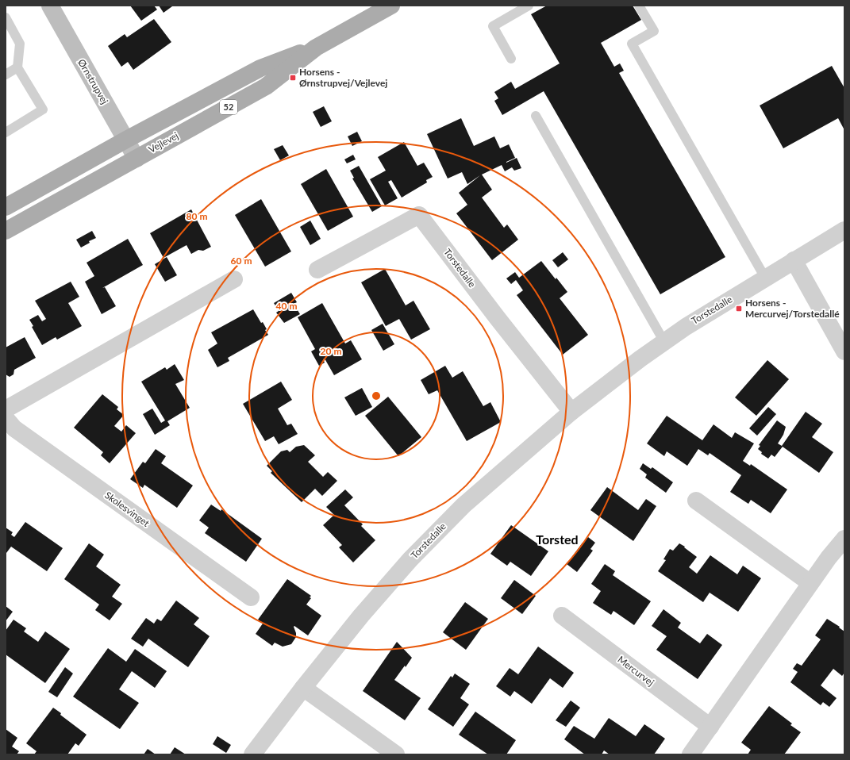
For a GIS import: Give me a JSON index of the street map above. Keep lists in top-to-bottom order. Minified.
{"streets":{"main road":["52","Vejlevej"],"street":["Ørnstrupvej","Torstedalle","Skolesvinget","Mercurvej"]},"crossings":[["Ørnstrupvej","Vejlevej"]],"districts":["Torsted"],"places":{"transit":["Horsens - Ørnstrupvej/Vejlevej","Horsens - Mercurvej/Torstedallé"]},"rings":["80 m","60 m","40 m","20 m"]}
